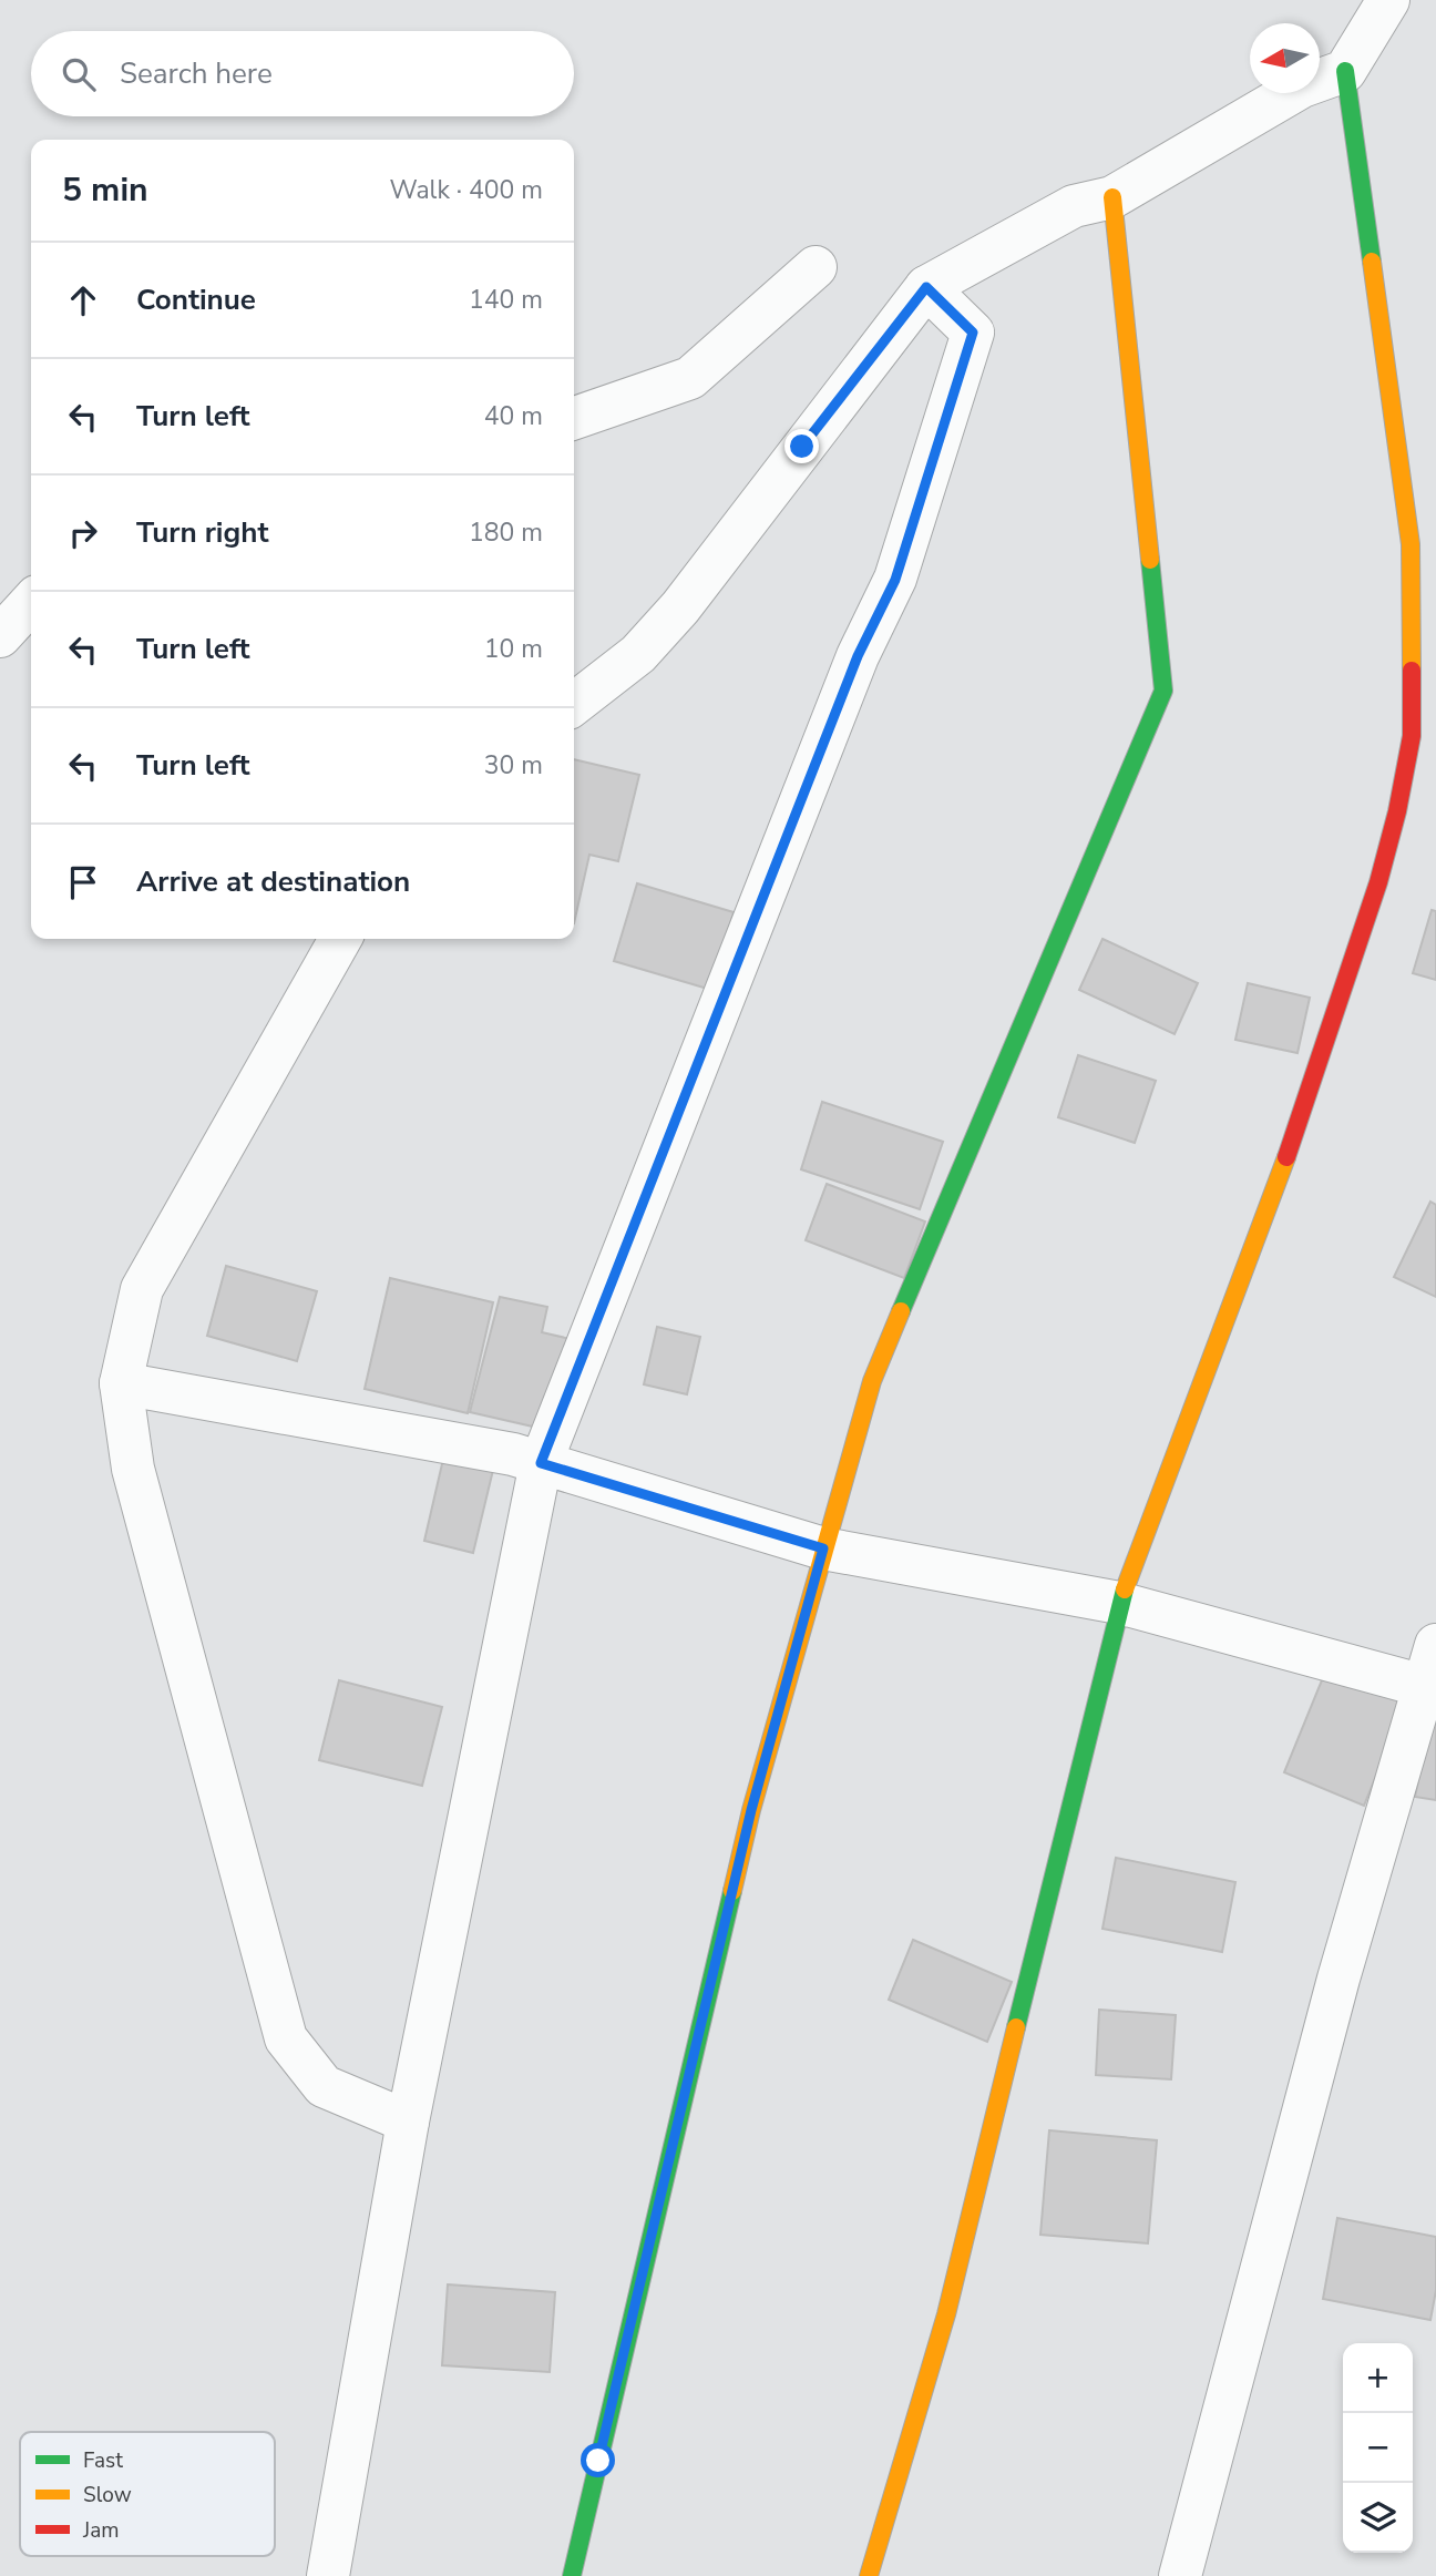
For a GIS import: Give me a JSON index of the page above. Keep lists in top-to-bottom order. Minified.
{"legend":["Fast","Slow","Jam"],"north":"left","page":{"search":"Search here","heading":["5 min","Walk · 400 m"],"list":[["Continue","140 m"],["Turn left","40 m"],["Turn right","180 m"],["Turn left","10 m"],["Turn left","30 m"],"Arrive at destination"],"map_buttons":["+","−"]}}
